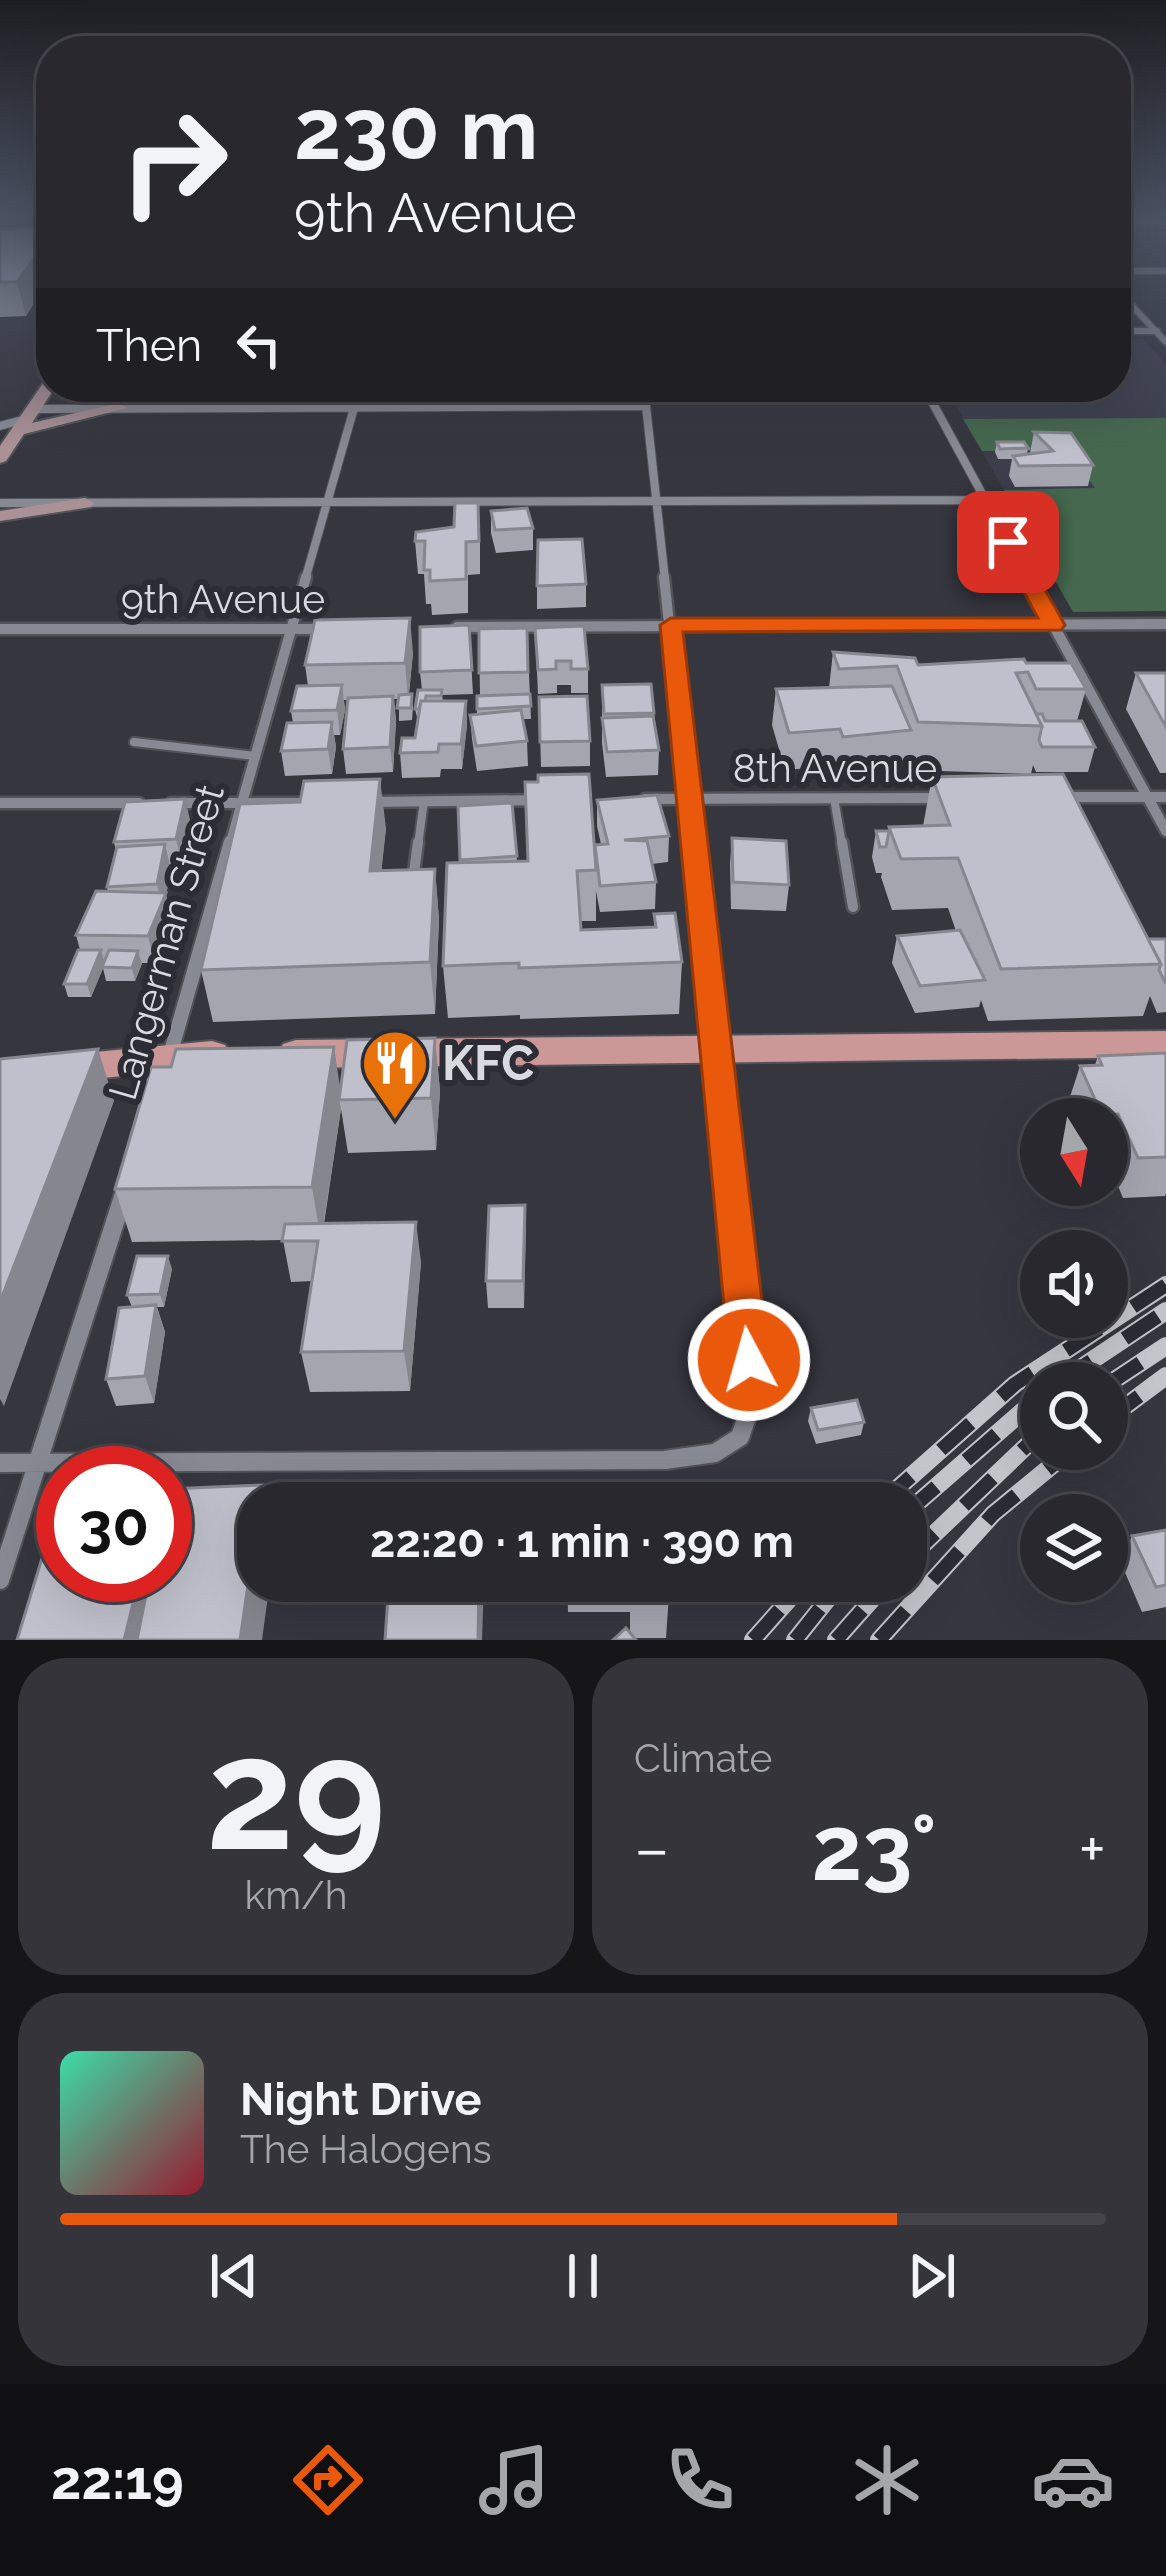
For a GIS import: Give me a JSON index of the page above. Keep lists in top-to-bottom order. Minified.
{"streets":{"street":["9th Avenue","8th Avenue","Langerman Street"]},"crossings":[["9th Avenue","Langerman Street"]],"places":{"restaurant":["KFC"]},"north":"bottom","page":{"turn":["230 m","9th Avenue"],"then":"Then","limit":"30","trip":"22:20 · 1 min · 390 m","tile":[["29","km/h"],"Climate"],"heat":["−","23°","+"],"song":["Night Drive","The Halogens"],"tabs":"22:19"}}
